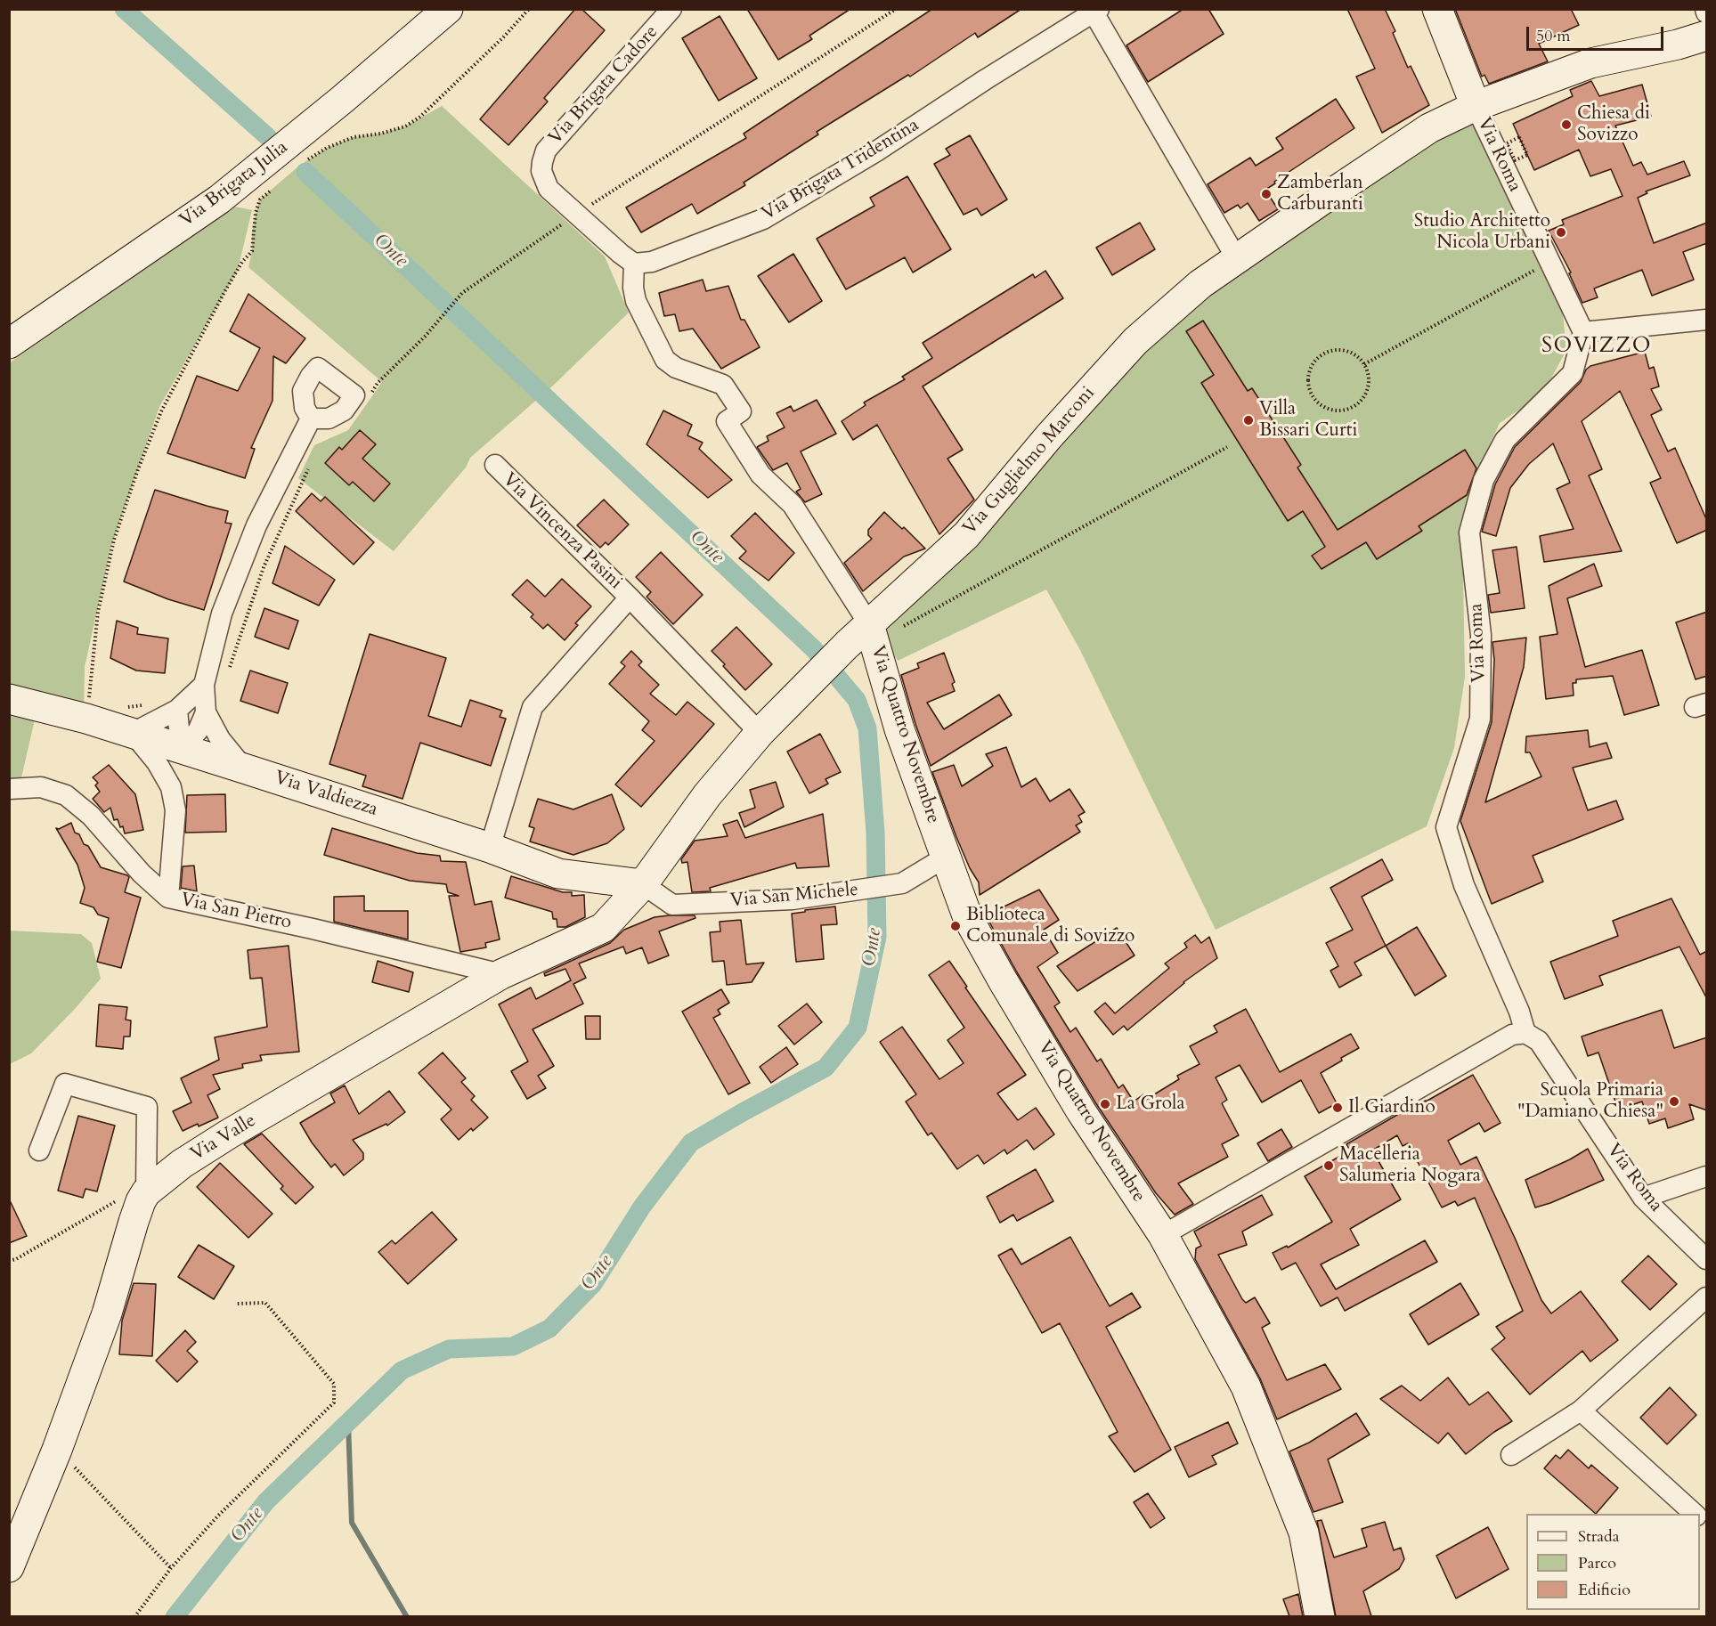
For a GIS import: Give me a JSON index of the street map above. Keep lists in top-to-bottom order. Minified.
{"streets":{"street":["Via Brigata Cadore","Via Roma","Via Brigata Tridentina","Via Brigata Julia","Via Guglielmo Marconi","Via Vincenza Pasini","Via Quattro Novembre","Via Valdiezza","Via San Michele","Via San Pietro","Via Valle"]},"crossings":[["Via Roma","Via Guglielmo Marconi"],["Via Guglielmo Marconi","Via Vincenza Pasini"],["Via Guglielmo Marconi","Via Quattro Novembre"],["Via Guglielmo Marconi","Via Valdiezza"],["Via Guglielmo Marconi","Via San Michele"],["Via Guglielmo Marconi","Via Valle"],["Via Vincenza Pasini","Via Valdiezza"],["Via Quattro Novembre","Via San Michele"],["Via Valdiezza","Via San Michele"],["Via Valdiezza","Via Valle"],["Via San Michele","Via Valle"],["Via San Pietro","Via Valle"]],"districts":["SOVIZZO"],"water":["Onte"],"places":["Chiesa di Sovizzo","Zamberlan Carburanti","Studio Architetto Nicola Urbani","Villa Bissari Curti","Biblioteca Comunale di Sovizzo","Scuola Primaria \"Damiano Chiesa\"","La Grola","Il Giardino","Macelleria Salumeria Nogara"],"legend":["Strada","Parco","Edificio"],"scale_bar":"50 m"}
